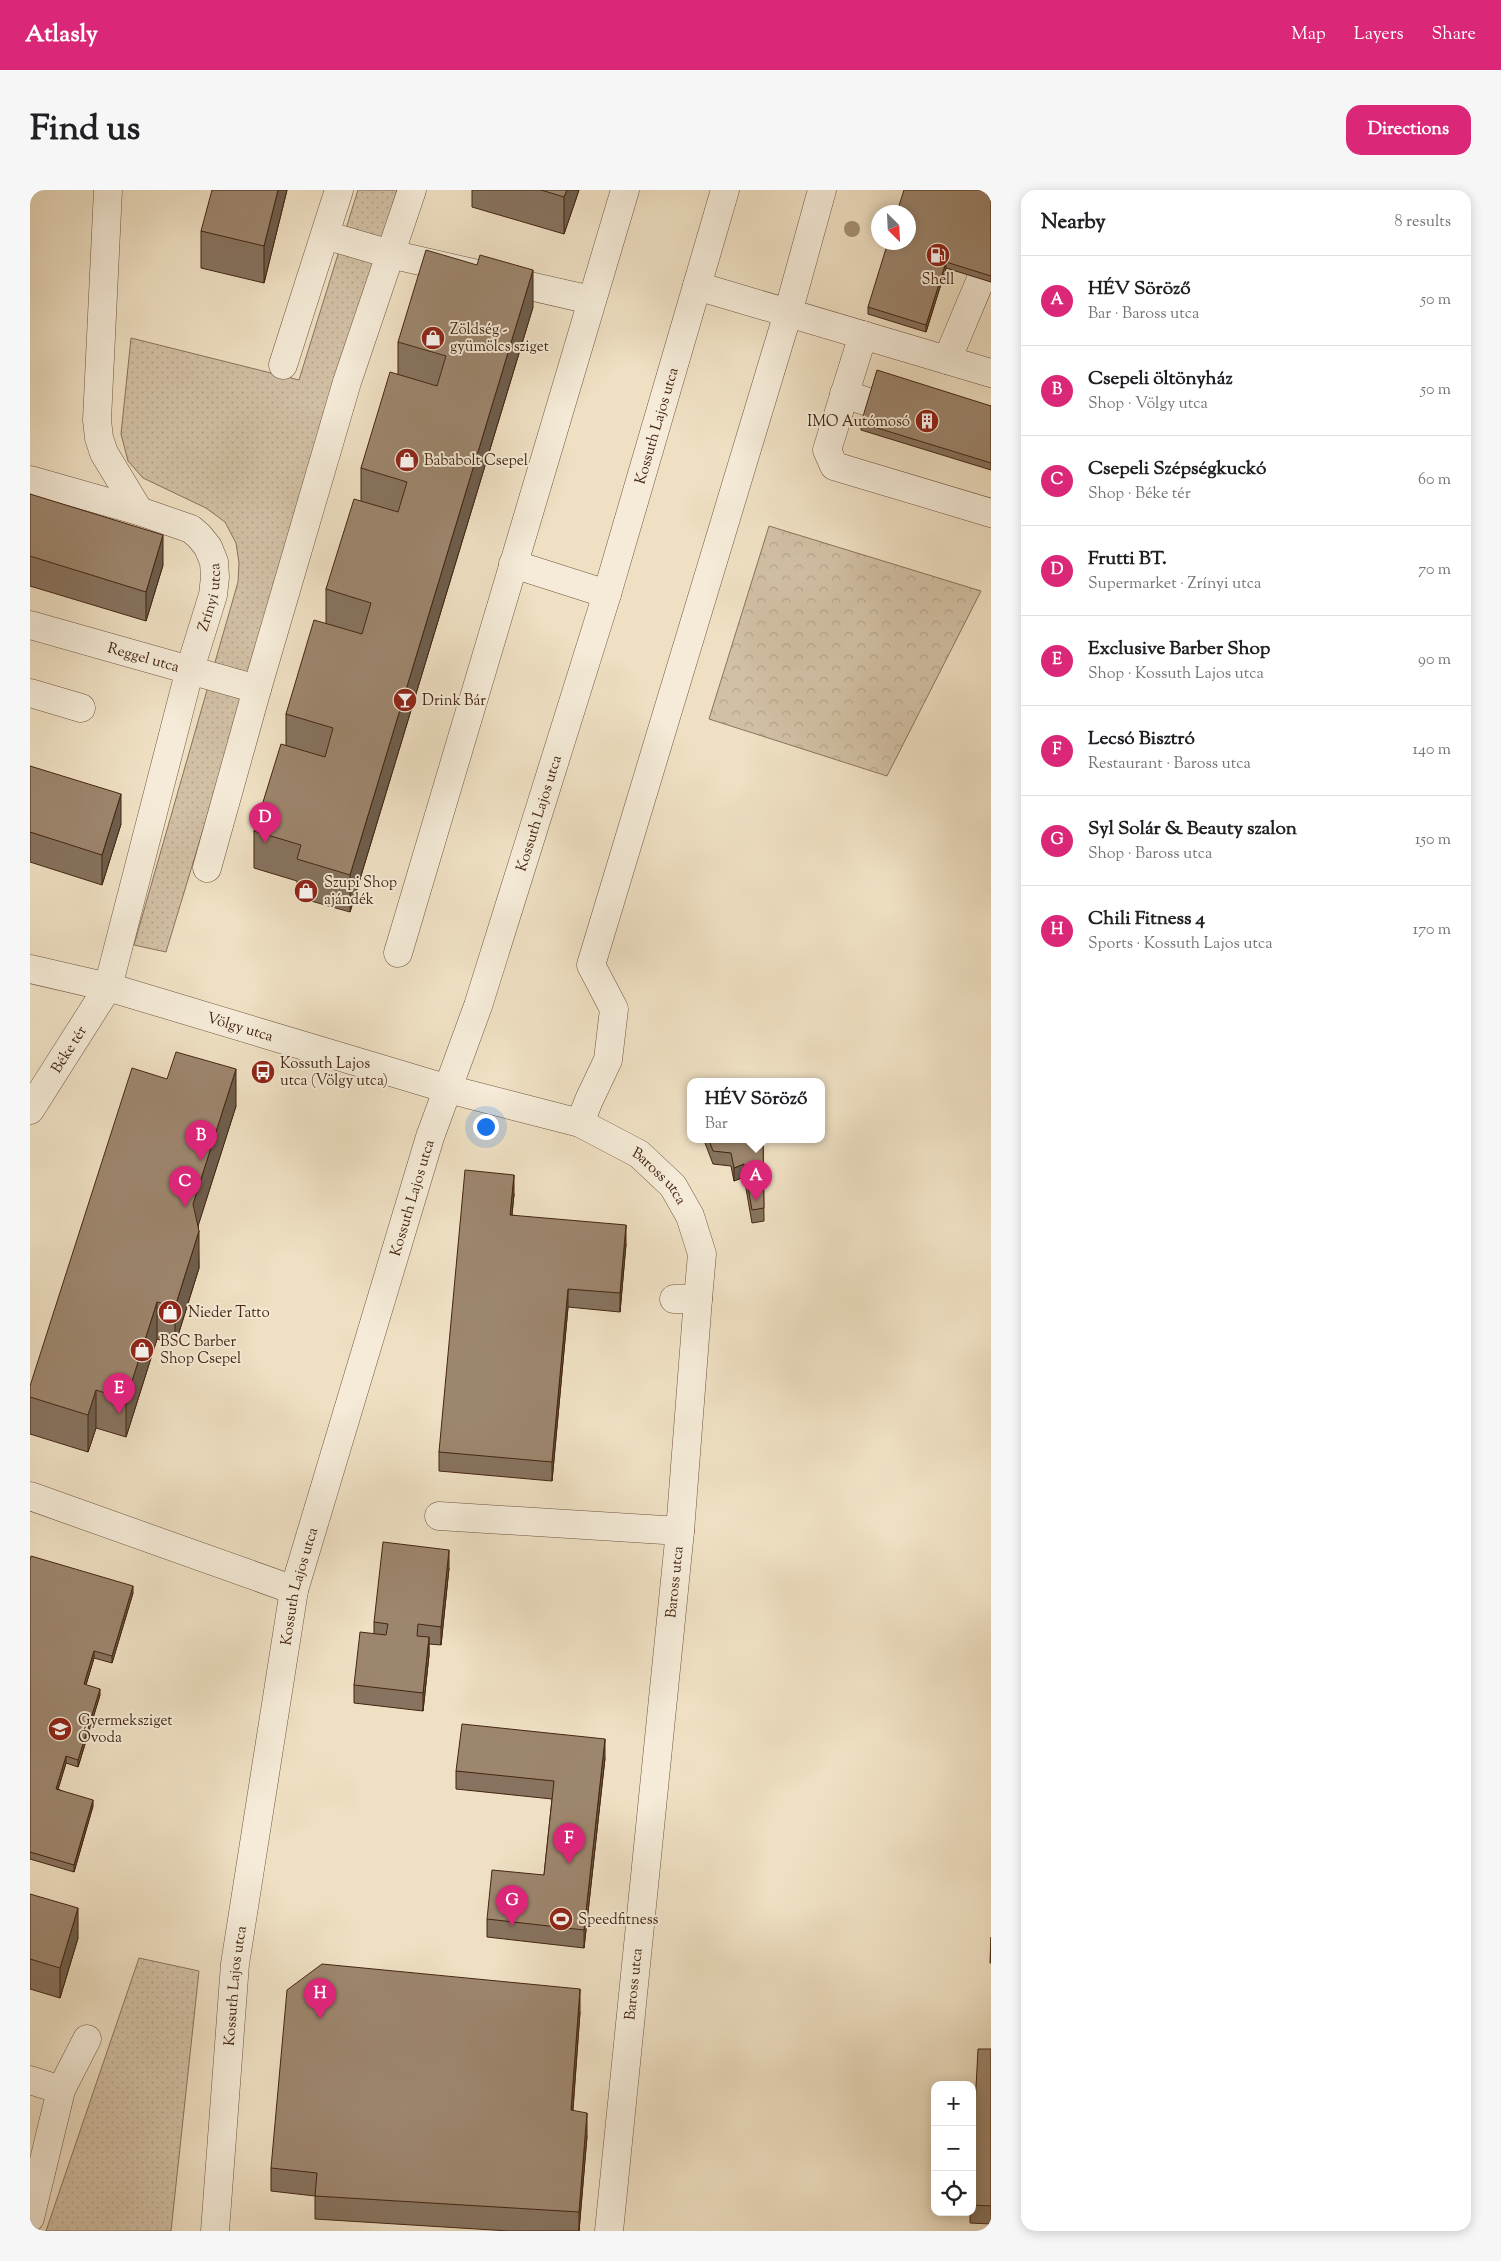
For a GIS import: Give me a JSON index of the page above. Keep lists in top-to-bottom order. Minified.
{"streets":{"street":["Kossuth Lajos utca","Zrínyi utca","Reggel utca","Völgy utca","Béke tér","Baross utca"]},"crossings":[["Kossuth Lajos utca","Völgy utca"],["Kossuth Lajos utca","Baross utca"],["Zrínyi utca","Reggel utca"],["Zrínyi utca","Völgy utca"],["Zrínyi utca","Béke tér"],["Völgy utca","Béke tér"],["Völgy utca","Baross utca"]],"places":{"fuel station":["Shell"],"shop":["Zöldség - gyümölcs sziget","Bababolt Csepel","Szupi Shop ajándék","Nieder Tatto","BSC Barber Shop Csepel"],"building":["IMO Autómosó"],"bar":["Drink Bár"],"bus stop":["Kossuth Lajos utca (Völgy utca)"],"school or university":["Gyermeksziget Óvoda"],"sports":["Speedfitness"]},"north":"bottom right","page":{"header":"Atlasly","nav":["Map","Layers","Share"],"title":"Find us","buttons":"Directions","heading":["Nearby","8 results"],"list":[{"mark":"A","name":"HÉV Söröző","note":"Bar · Baross utca","value":"50 m"},{"mark":"B","name":"Csepeli öltönyház","note":"Shop · Völgy utca","value":"50 m"},{"mark":"C","name":"Csepeli Szépségkuckó","note":"Shop · Béke tér","value":"60 m"},{"mark":"D","name":"Frutti BT.","note":"Supermarket · Zrínyi utca","value":"70 m"},{"mark":"E","name":"Exclusive Barber Shop","note":"Shop · Kossuth Lajos utca","value":"90 m"},{"mark":"F","name":"Lecsó Bisztró","note":"Restaurant · Baross utca","value":"140 m"},{"mark":"G","name":"Syl Solár & Beauty szalon","note":"Shop · Baross utca","value":"150 m"},{"mark":"H","name":"Chili Fitness 4","note":"Sports · Kossuth Lajos utca","value":"170 m"}],"pins":["D","B","A","C","E","F","G","H"],"popup":["HÉV Söröző","Bar"],"map_buttons":["+","−"]}}
